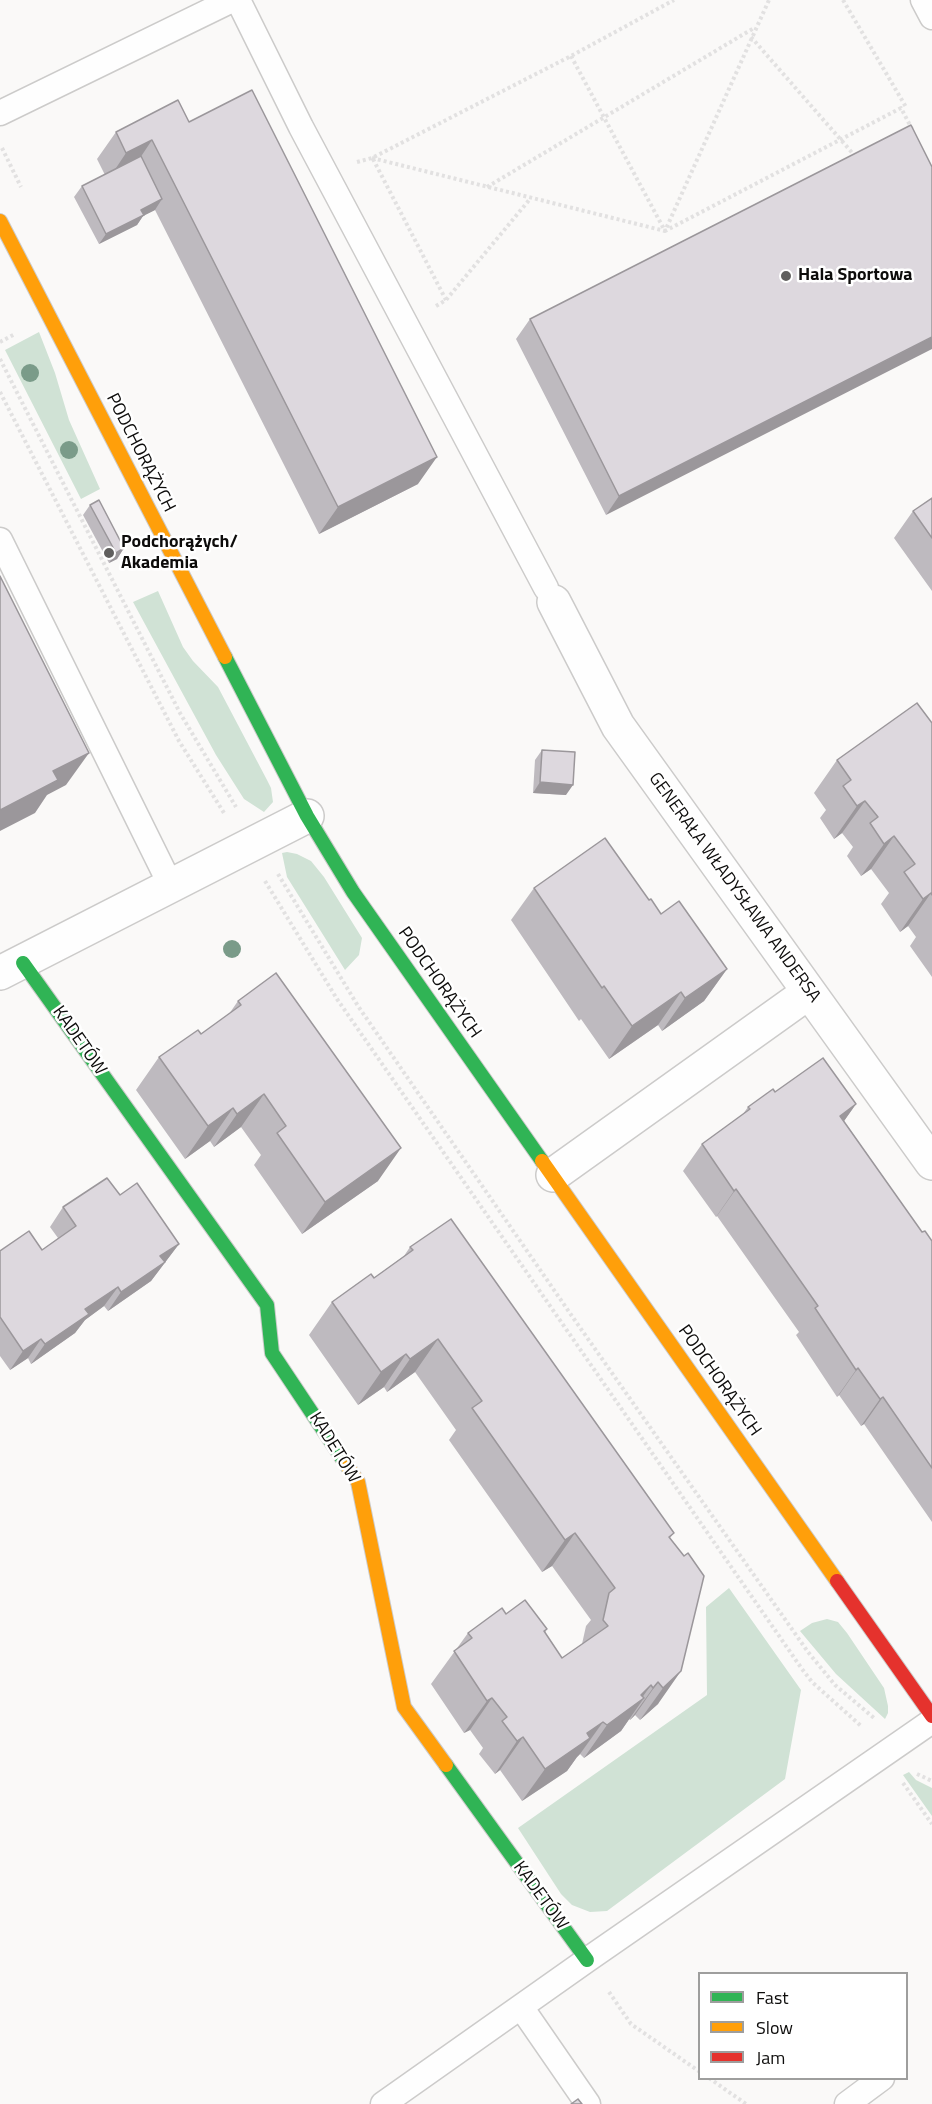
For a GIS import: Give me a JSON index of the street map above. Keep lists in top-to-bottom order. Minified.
{"streets":{"street":["PODCHORĄŻYCH","GENERAŁA WŁADYSŁAWA ANDERSA","KADETÓW"]},"crossings":[["PODCHORĄŻYCH","KADETÓW"]],"places":["Hala Sportowa","Podchorążych/ Akademia"],"legend":["Fast","Slow","Jam"]}
